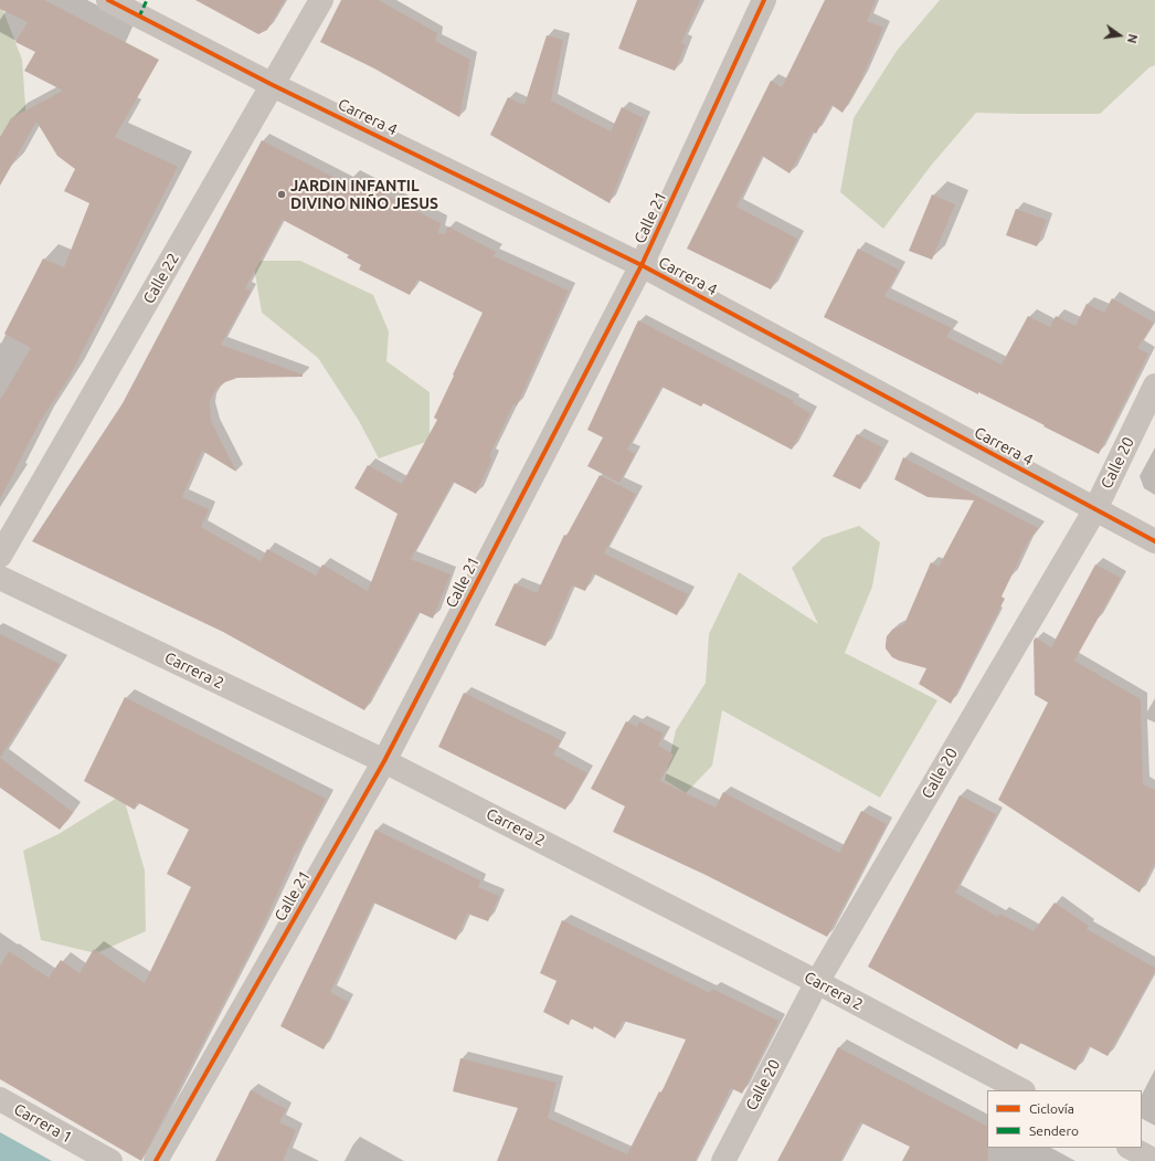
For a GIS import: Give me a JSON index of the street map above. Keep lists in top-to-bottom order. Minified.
{"streets":{"street":["Carrera 4","Calle 21","Calle 22","Calle 20","Carrera 2","Carrera 1"]},"crossings":[["Carrera 4","Calle 21"],["Carrera 4","Calle 22"],["Carrera 4","Calle 20"],["Calle 21","Carrera 2"],["Calle 20","Carrera 2"]],"places":["JARDIN INFANTIL DIVINO NIÑO JESUS"],"legend":["Ciclovía","Sendero"],"north":"right"}
